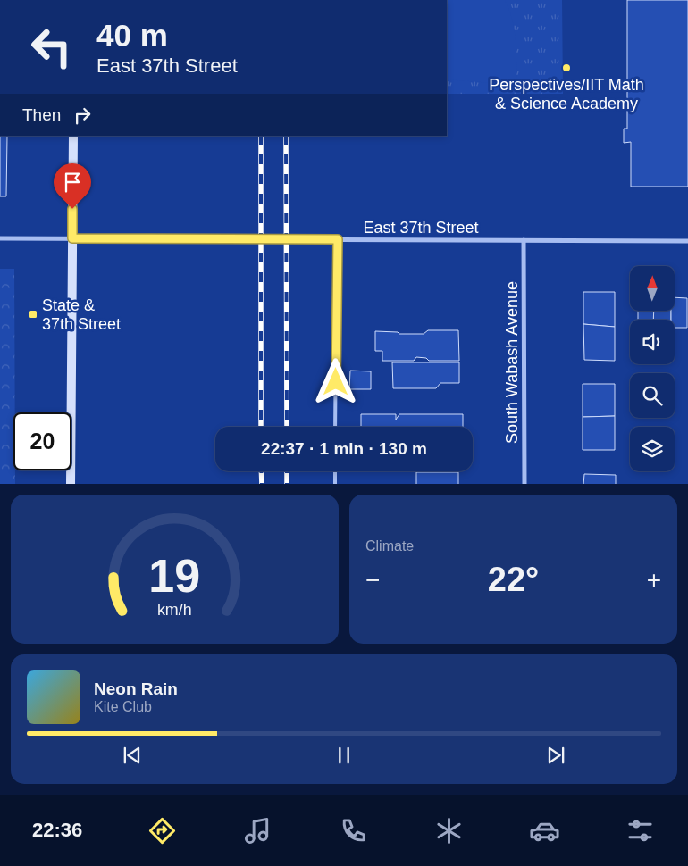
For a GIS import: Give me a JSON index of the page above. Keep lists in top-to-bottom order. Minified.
{"streets":{"street":["East 37th Street","South Wabash Avenue"]},"crossings":[["East 37th Street","South Wabash Avenue"]],"places":{"other":["Perspectives/IIT Math & Science Academy"],"transit":["State & 37th Street"]},"north":"top","page":{"turn":["40 m","East 37th Street"],"then":"Then","limit":"20","trip":"22:37 · 1 min · 130 m","tile":"Climate","heat":["−","22°","+"],"song":["Neon Rain","Kite Club"],"tabs":"22:36","gauge":["19","km/h"]}}
